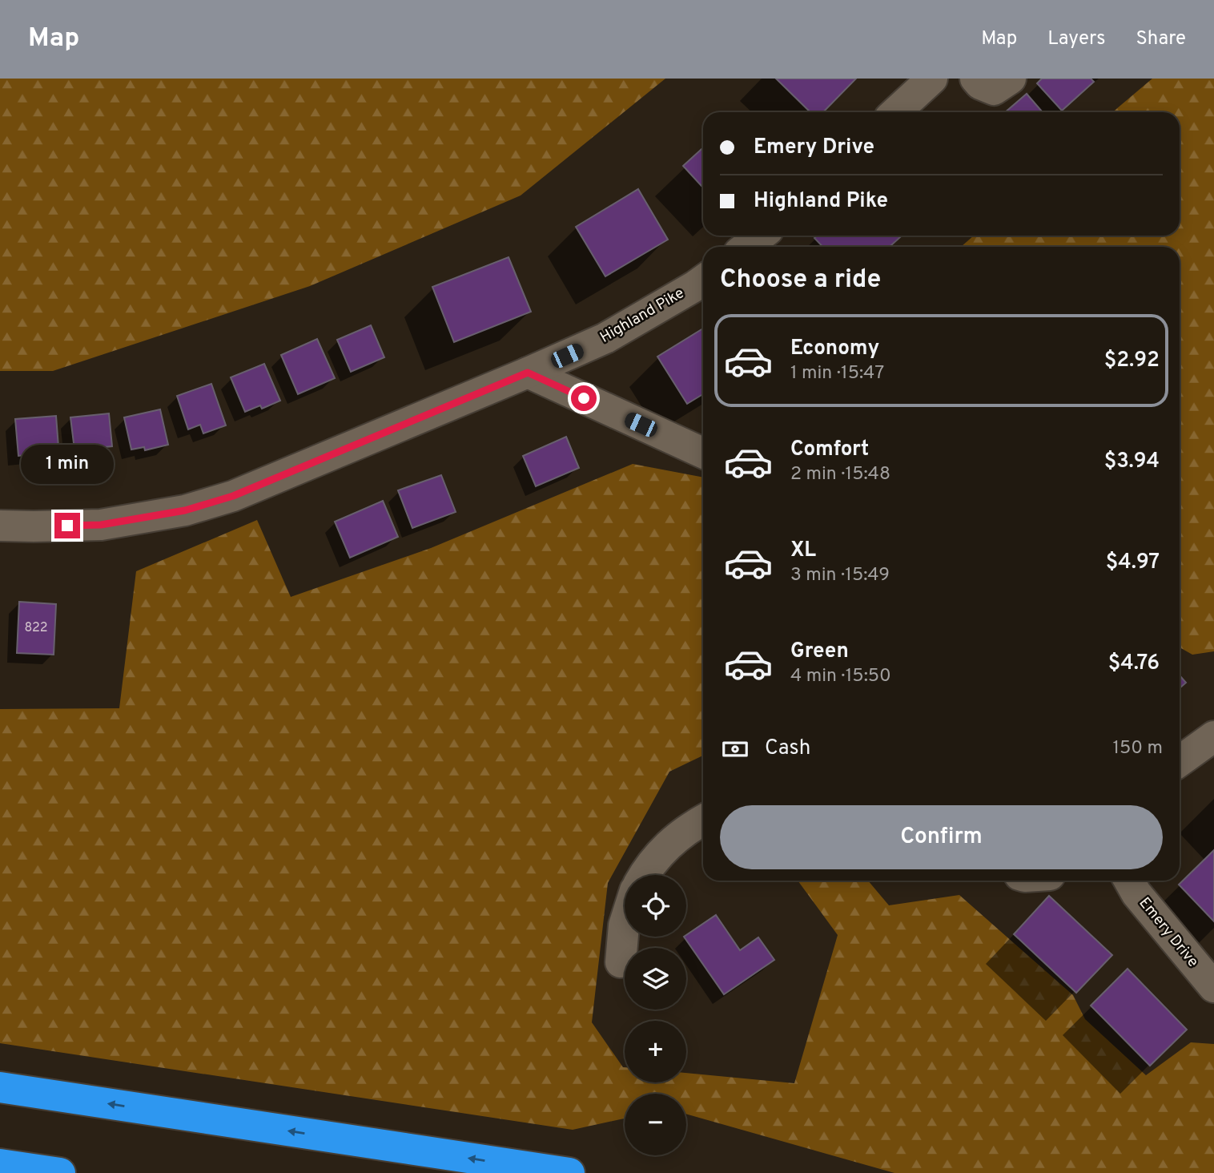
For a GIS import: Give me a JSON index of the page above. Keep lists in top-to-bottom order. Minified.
{"streets":{"street":["Highland Pike","Emery Drive"]},"house_numbers":["822"],"page":{"header":"Map","nav":["Map","Layers","Share"],"banner":["Emery Drive","Highland Pike"],"heading":"Choose a ride","list":[{"name":"Economy","note":"1 min · 15:47","value":"$2.92"},{"name":"Comfort","note":"2 min · 15:48","value":"$3.94"},{"name":"XL","note":"3 min · 15:49","value":"$4.97"},{"name":"Green","note":"4 min · 15:50","value":"$4.76"}],"bubble":"1 min","pay":["Cash","150 m"],"buttons":"Confirm","map_buttons":["+","−"]}}
